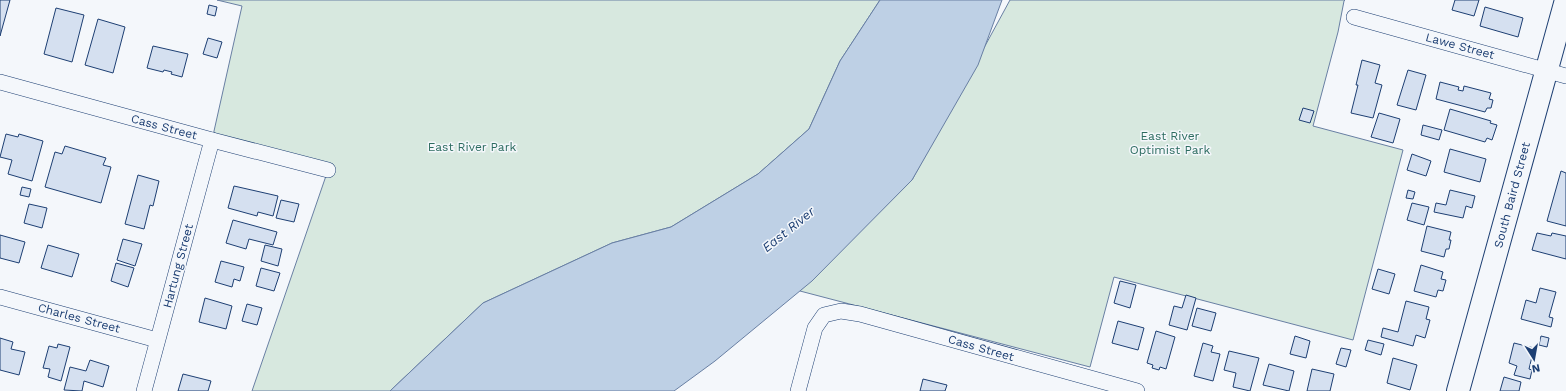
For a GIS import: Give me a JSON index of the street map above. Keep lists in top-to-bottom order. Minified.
{"streets":{"street":["Lawe Street","Cass Street","South Baird Street","Hartung Street","Charles Street"]},"crossings":[["Lawe Street","South Baird Street"],["Cass Street","Hartung Street"],["Hartung Street","Charles Street"]],"water":["East River"],"parks":["East River Optimist Park","East River Park"],"north":"bottom"}
